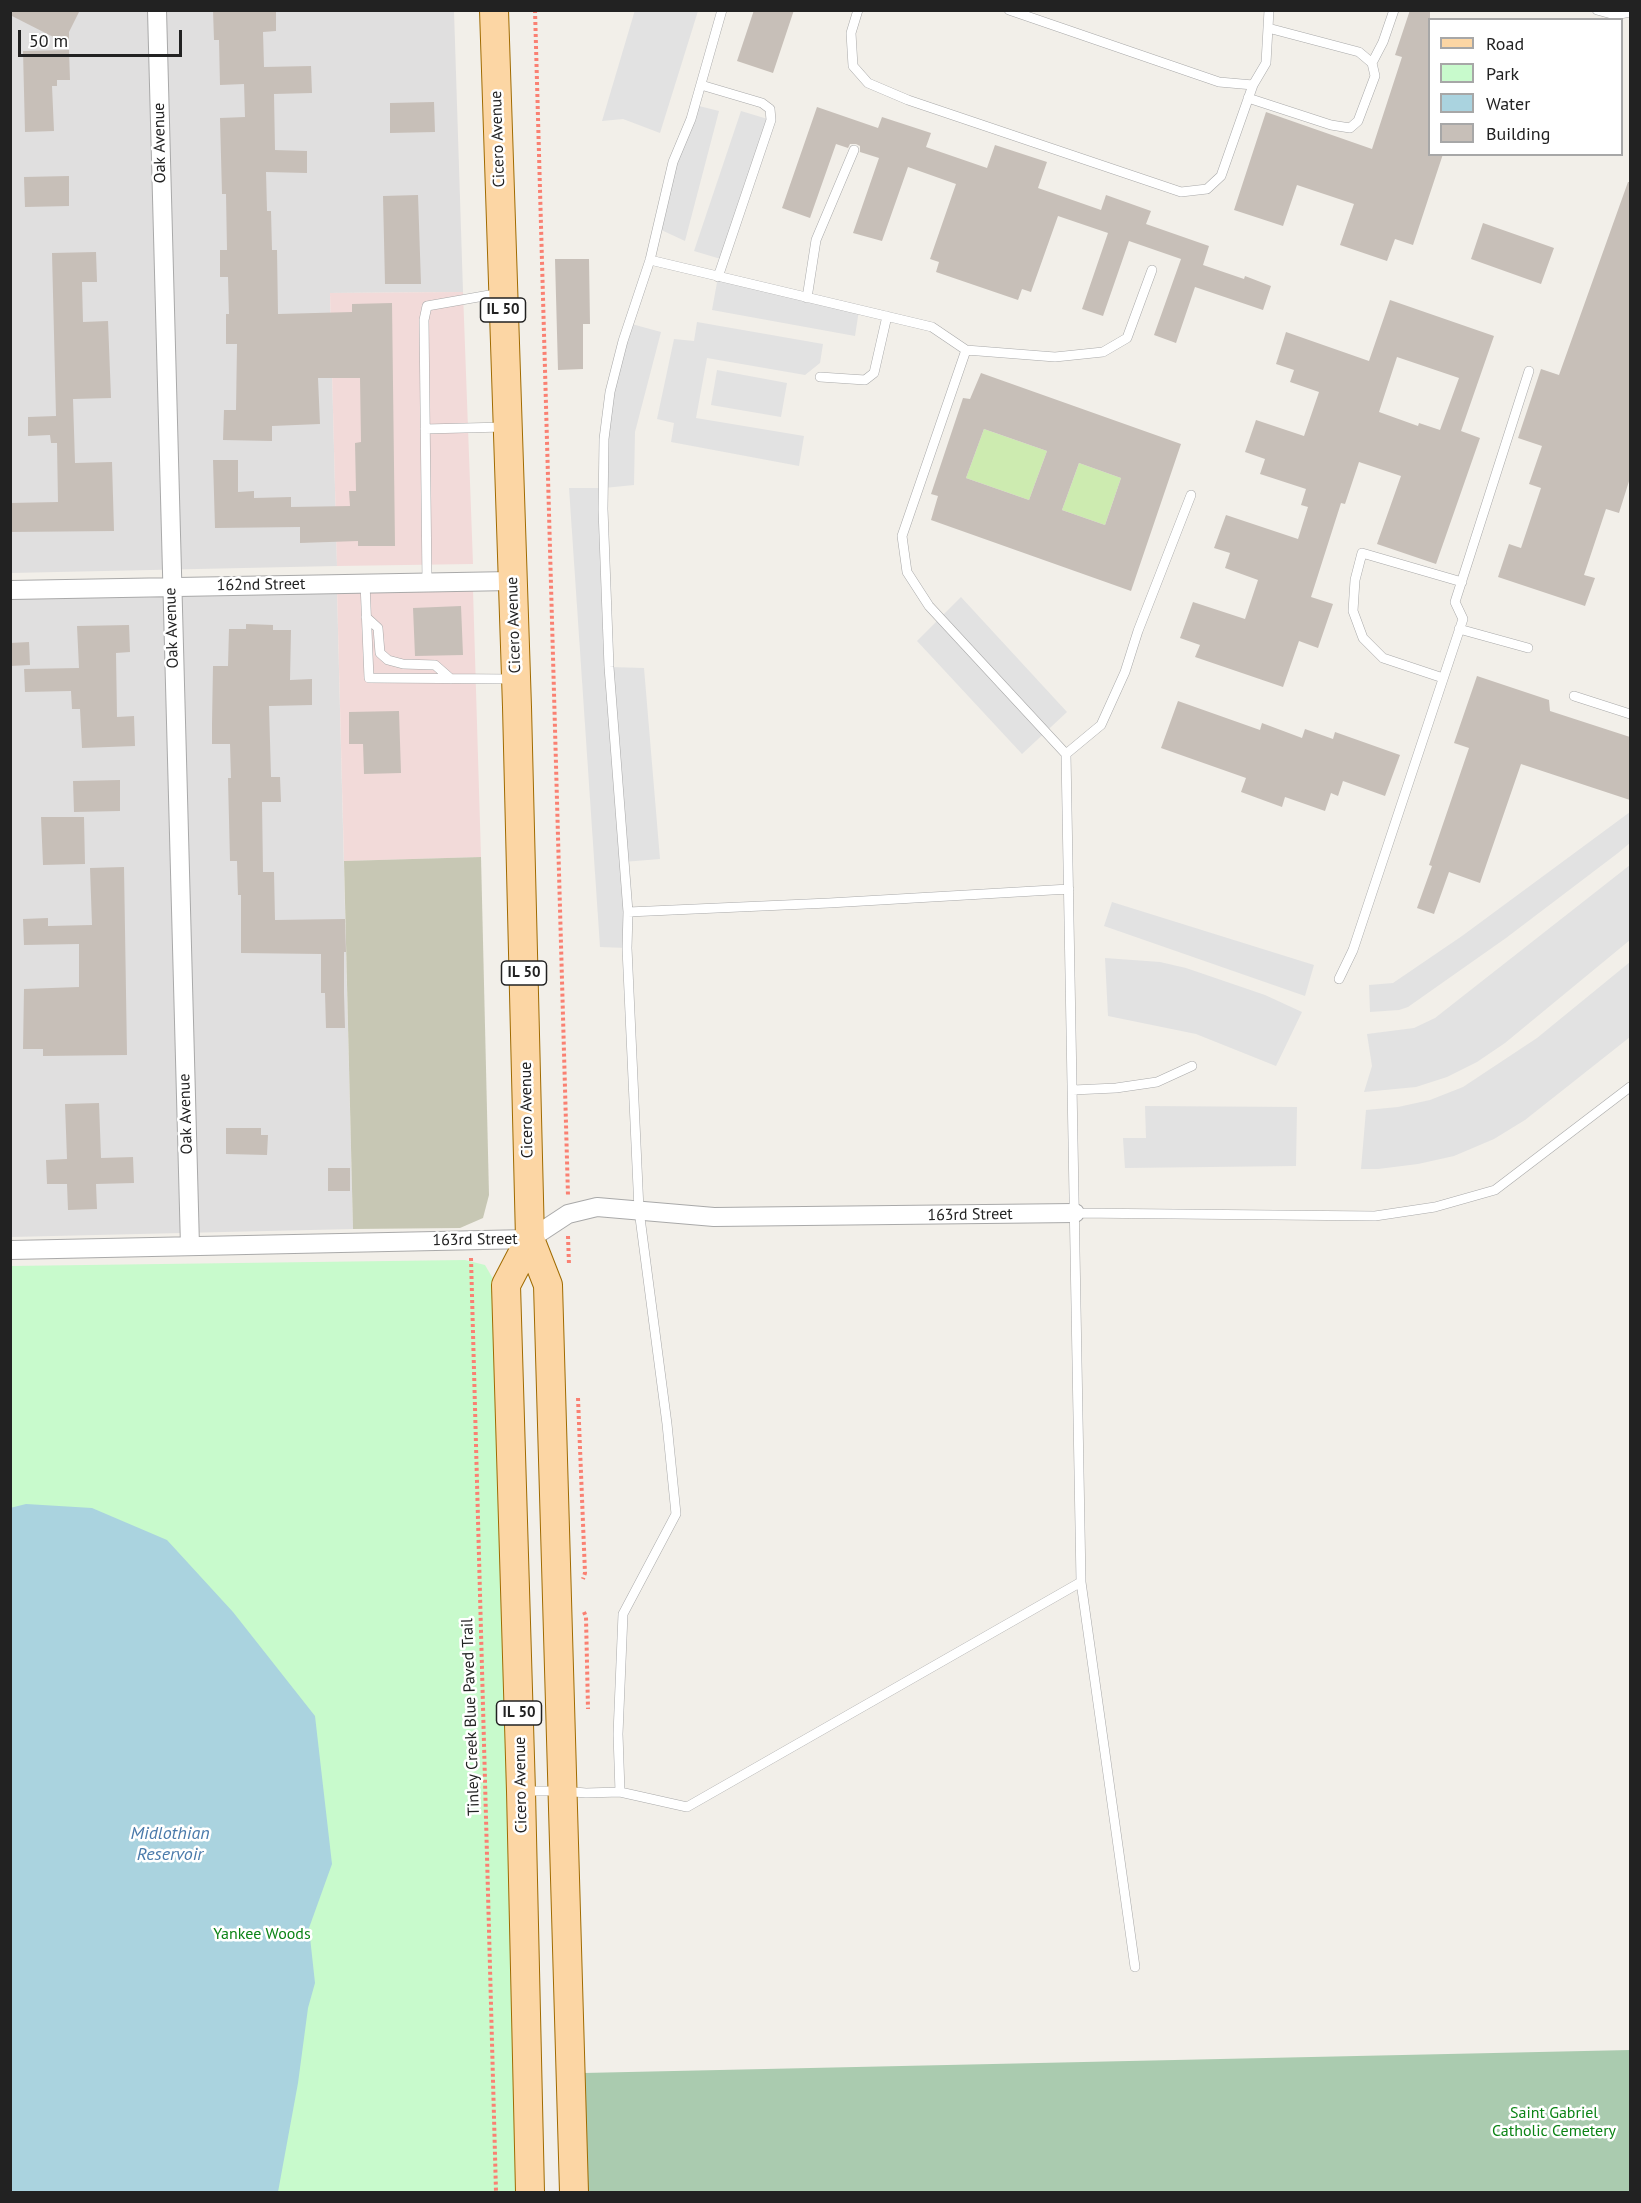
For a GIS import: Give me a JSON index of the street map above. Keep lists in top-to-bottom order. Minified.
{"streets":{"main road":["Cicero Avenue","IL 50"],"street":["Oak Avenue","162nd Street","163rd Street"],"path":["Tinley Creek Blue Paved Trail"]},"crossings":[["Cicero Avenue","162nd Street"],["Cicero Avenue","163rd Street"],["Oak Avenue","162nd Street"],["Oak Avenue","163rd Street"],["163rd Street","Tinley Creek Blue Paved Trail"]],"water":["Midlothian Reservoir"],"parks":["Yankee Woods","Saint Gabriel Catholic Cemetery"],"legend":["Road","Park","Water","Building"],"scale_bar":"50 m"}
